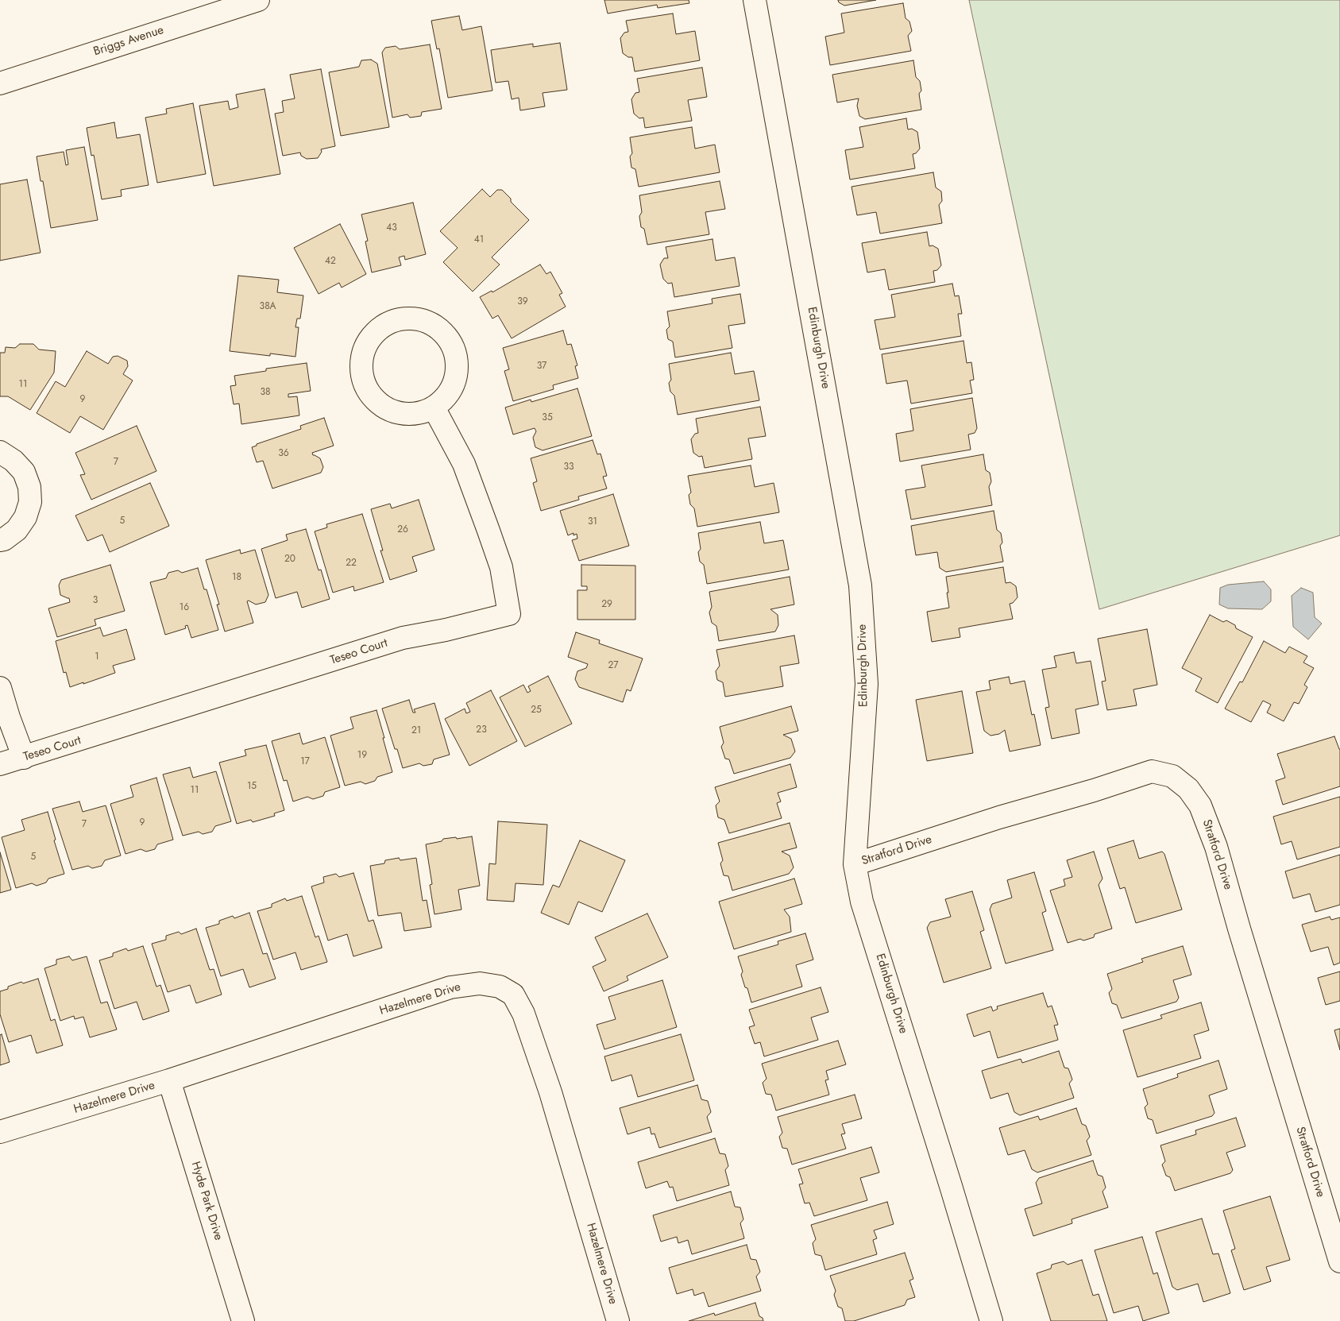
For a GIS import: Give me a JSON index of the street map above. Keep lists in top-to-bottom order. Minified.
{"streets":{"street":["Briggs Avenue","Edinburgh Drive","Teseo Court","Stratford Drive","Hazelmere Drive","Hyde Park Drive"]},"crossings":[["Edinburgh Drive","Stratford Drive"],["Hazelmere Drive","Hyde Park Drive"]],"house_numbers":["43","41","42","39","38A","37","11","38","9","35","36","7","33","5","31","26","20","22","18","3","29","16","1","27","25","23","21","19","17","15","11","9","7","5"]}
